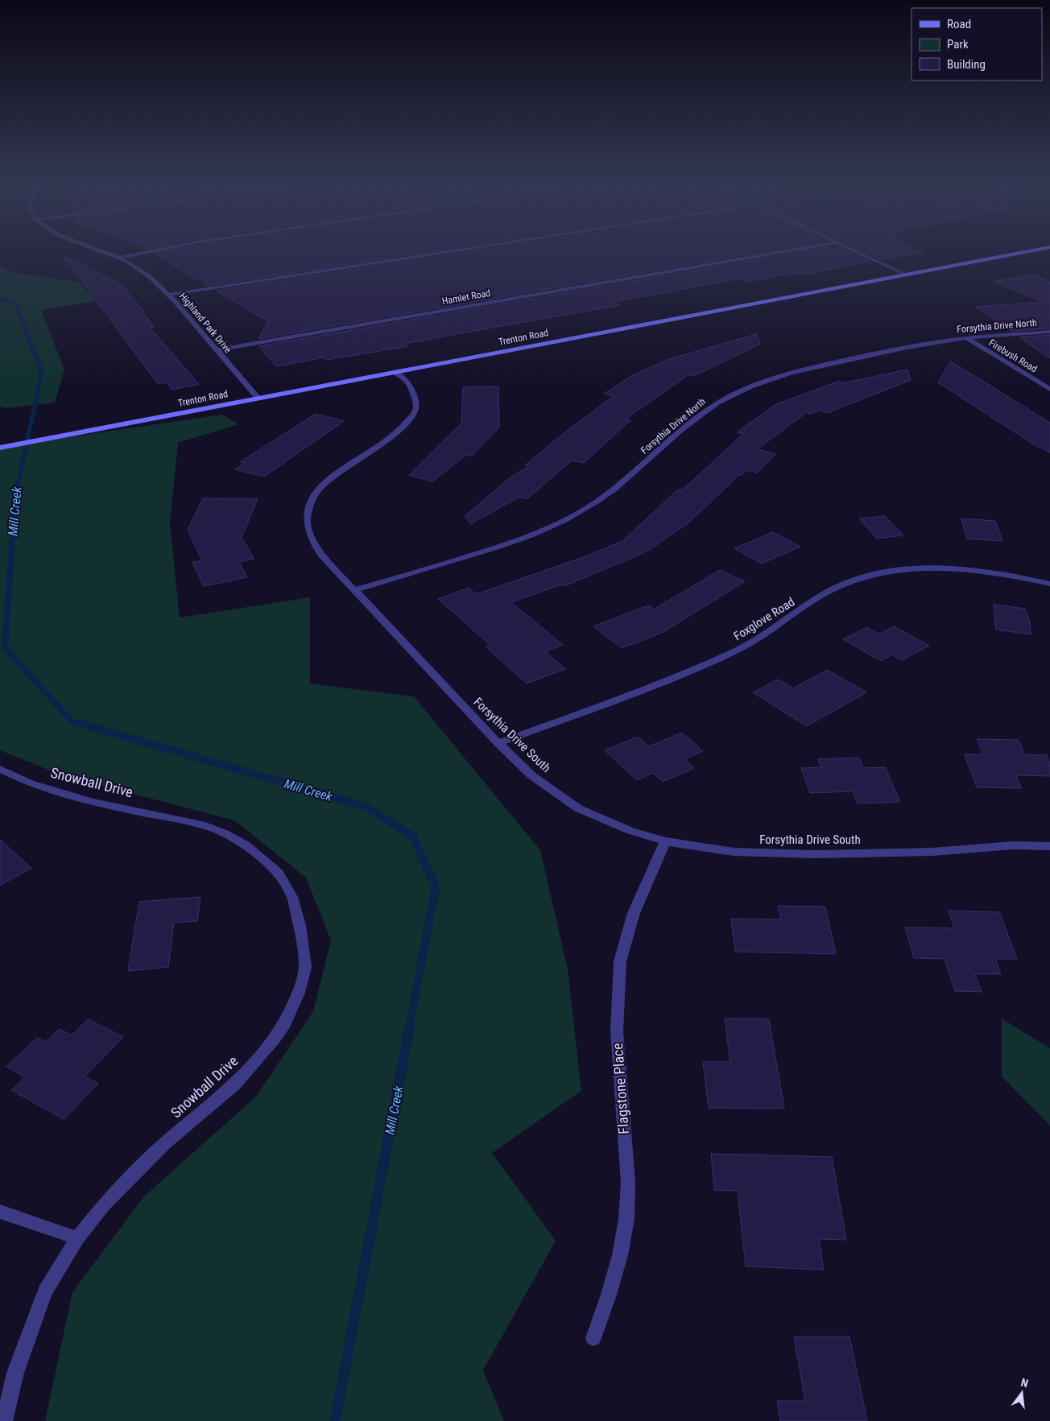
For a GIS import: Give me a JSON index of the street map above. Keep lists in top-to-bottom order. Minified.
{"streets":{"main road":["Trenton Road"],"street":["Hamlet Road","Highland Park Drive","Forsythia Drive North","Firebush Road","Foxglove Road","Forsythia Drive South","Snowball Drive","Flagstone Place"]},"crossings":[["Hamlet Road","Highland Park Drive"],["Highland Park Drive","Trenton Road"],["Forsythia Drive North","Firebush Road"],["Forsythia Drive North","Forsythia Drive South"],["Trenton Road","Forsythia Drive South"],["Foxglove Road","Forsythia Drive South"],["Forsythia Drive South","Flagstone Place"]],"water":["Mill Creek"],"legend":["Road","Park","Building"],"north":"top"}
